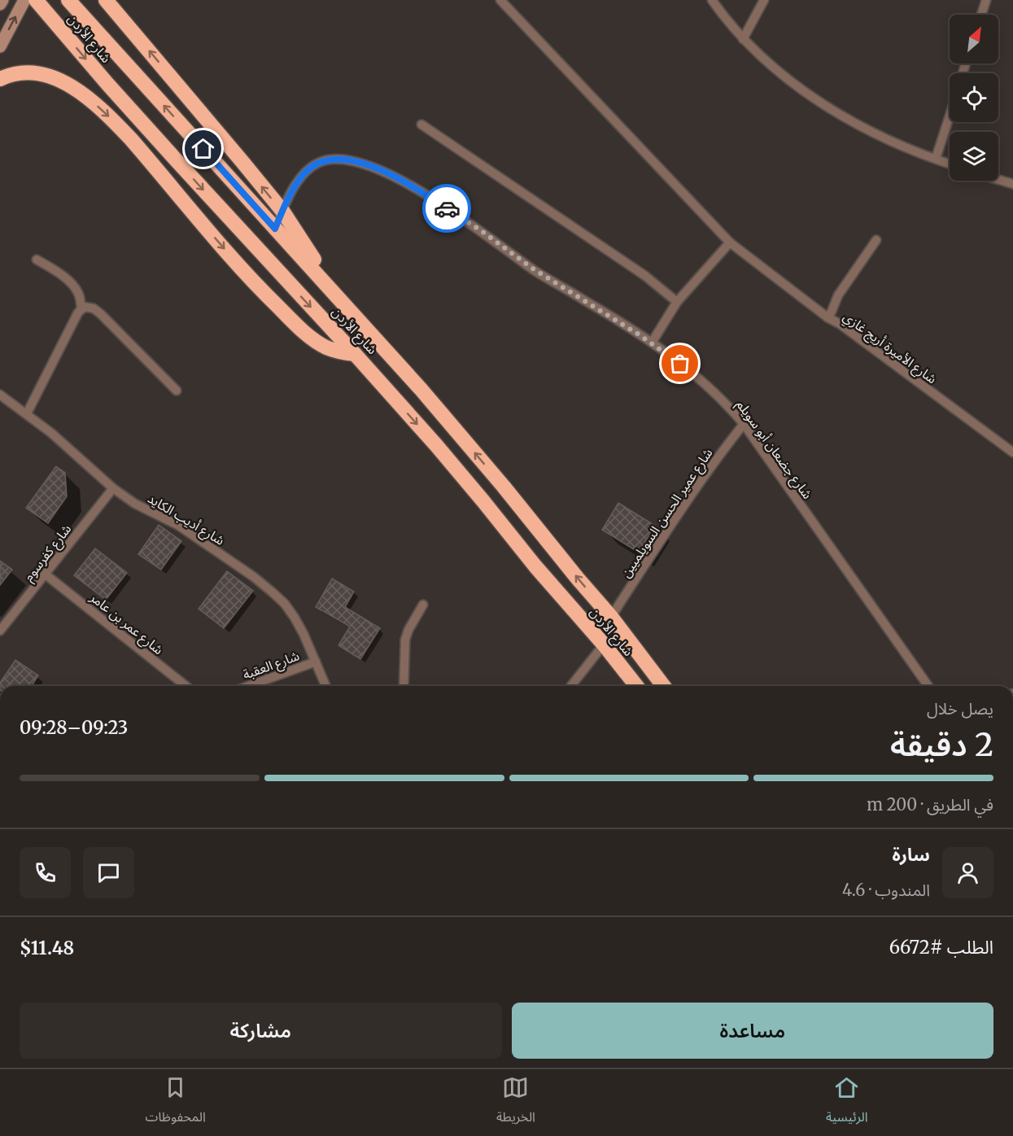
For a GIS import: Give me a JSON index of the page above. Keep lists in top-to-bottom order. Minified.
{"streets":{"highway":["شارع الأردن"],"street":["شارع الأميرة أريج غازي","شارع جضعان أبو سويلم","شارع عمير الحسن السويلميين","شارع أديب الكايد","شارع كفرسوم","شارع عمر بن عامر","شارع العقبة"]},"crossings":[["شارع الأردن","شارع جضعان أبو سويلم"],["شارع الأردن","شارع عمير الحسن السويلميين"],["شارع جضعان أبو سويلم","شارع عمير الحسن السويلميين"],["شارع أديب الكايد","شارع كفرسوم"],["شارع أديب الكايد","شارع العقبة"],["شارع كفرسوم","شارع عمر بن عامر"]],"north":"top right","page":{"heading":["2 دقيقة","يصل خلال","09:23–09:28"],"panel":["سارة","المندوب · 4.6","الطلب #6672","$11.48"],"bar":"في الطريق · 200 m","buttons":["مساعدة","مشاركة"],"tabs":["الرئيسية","الخريطة","المحفوظات"]}}
